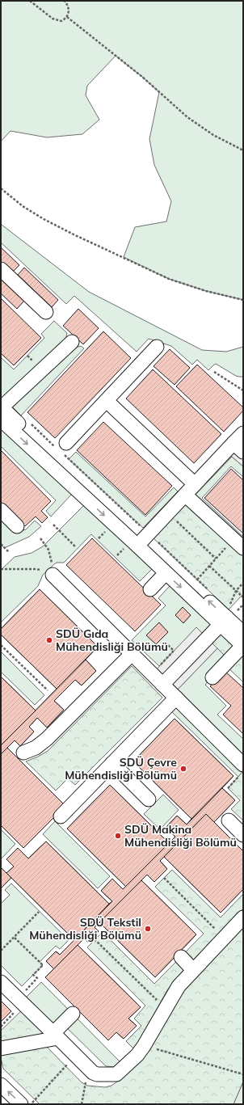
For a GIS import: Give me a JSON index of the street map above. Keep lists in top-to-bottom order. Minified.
{"places":["SDÜ Gıda Mühendisliği Bölümü","SDÜ Çevre Mühendisliği Bölümü","SDÜ Makina Mühendisliği Bölümü","SDÜ Tekstil Mühendisliği Bölümü"]}
